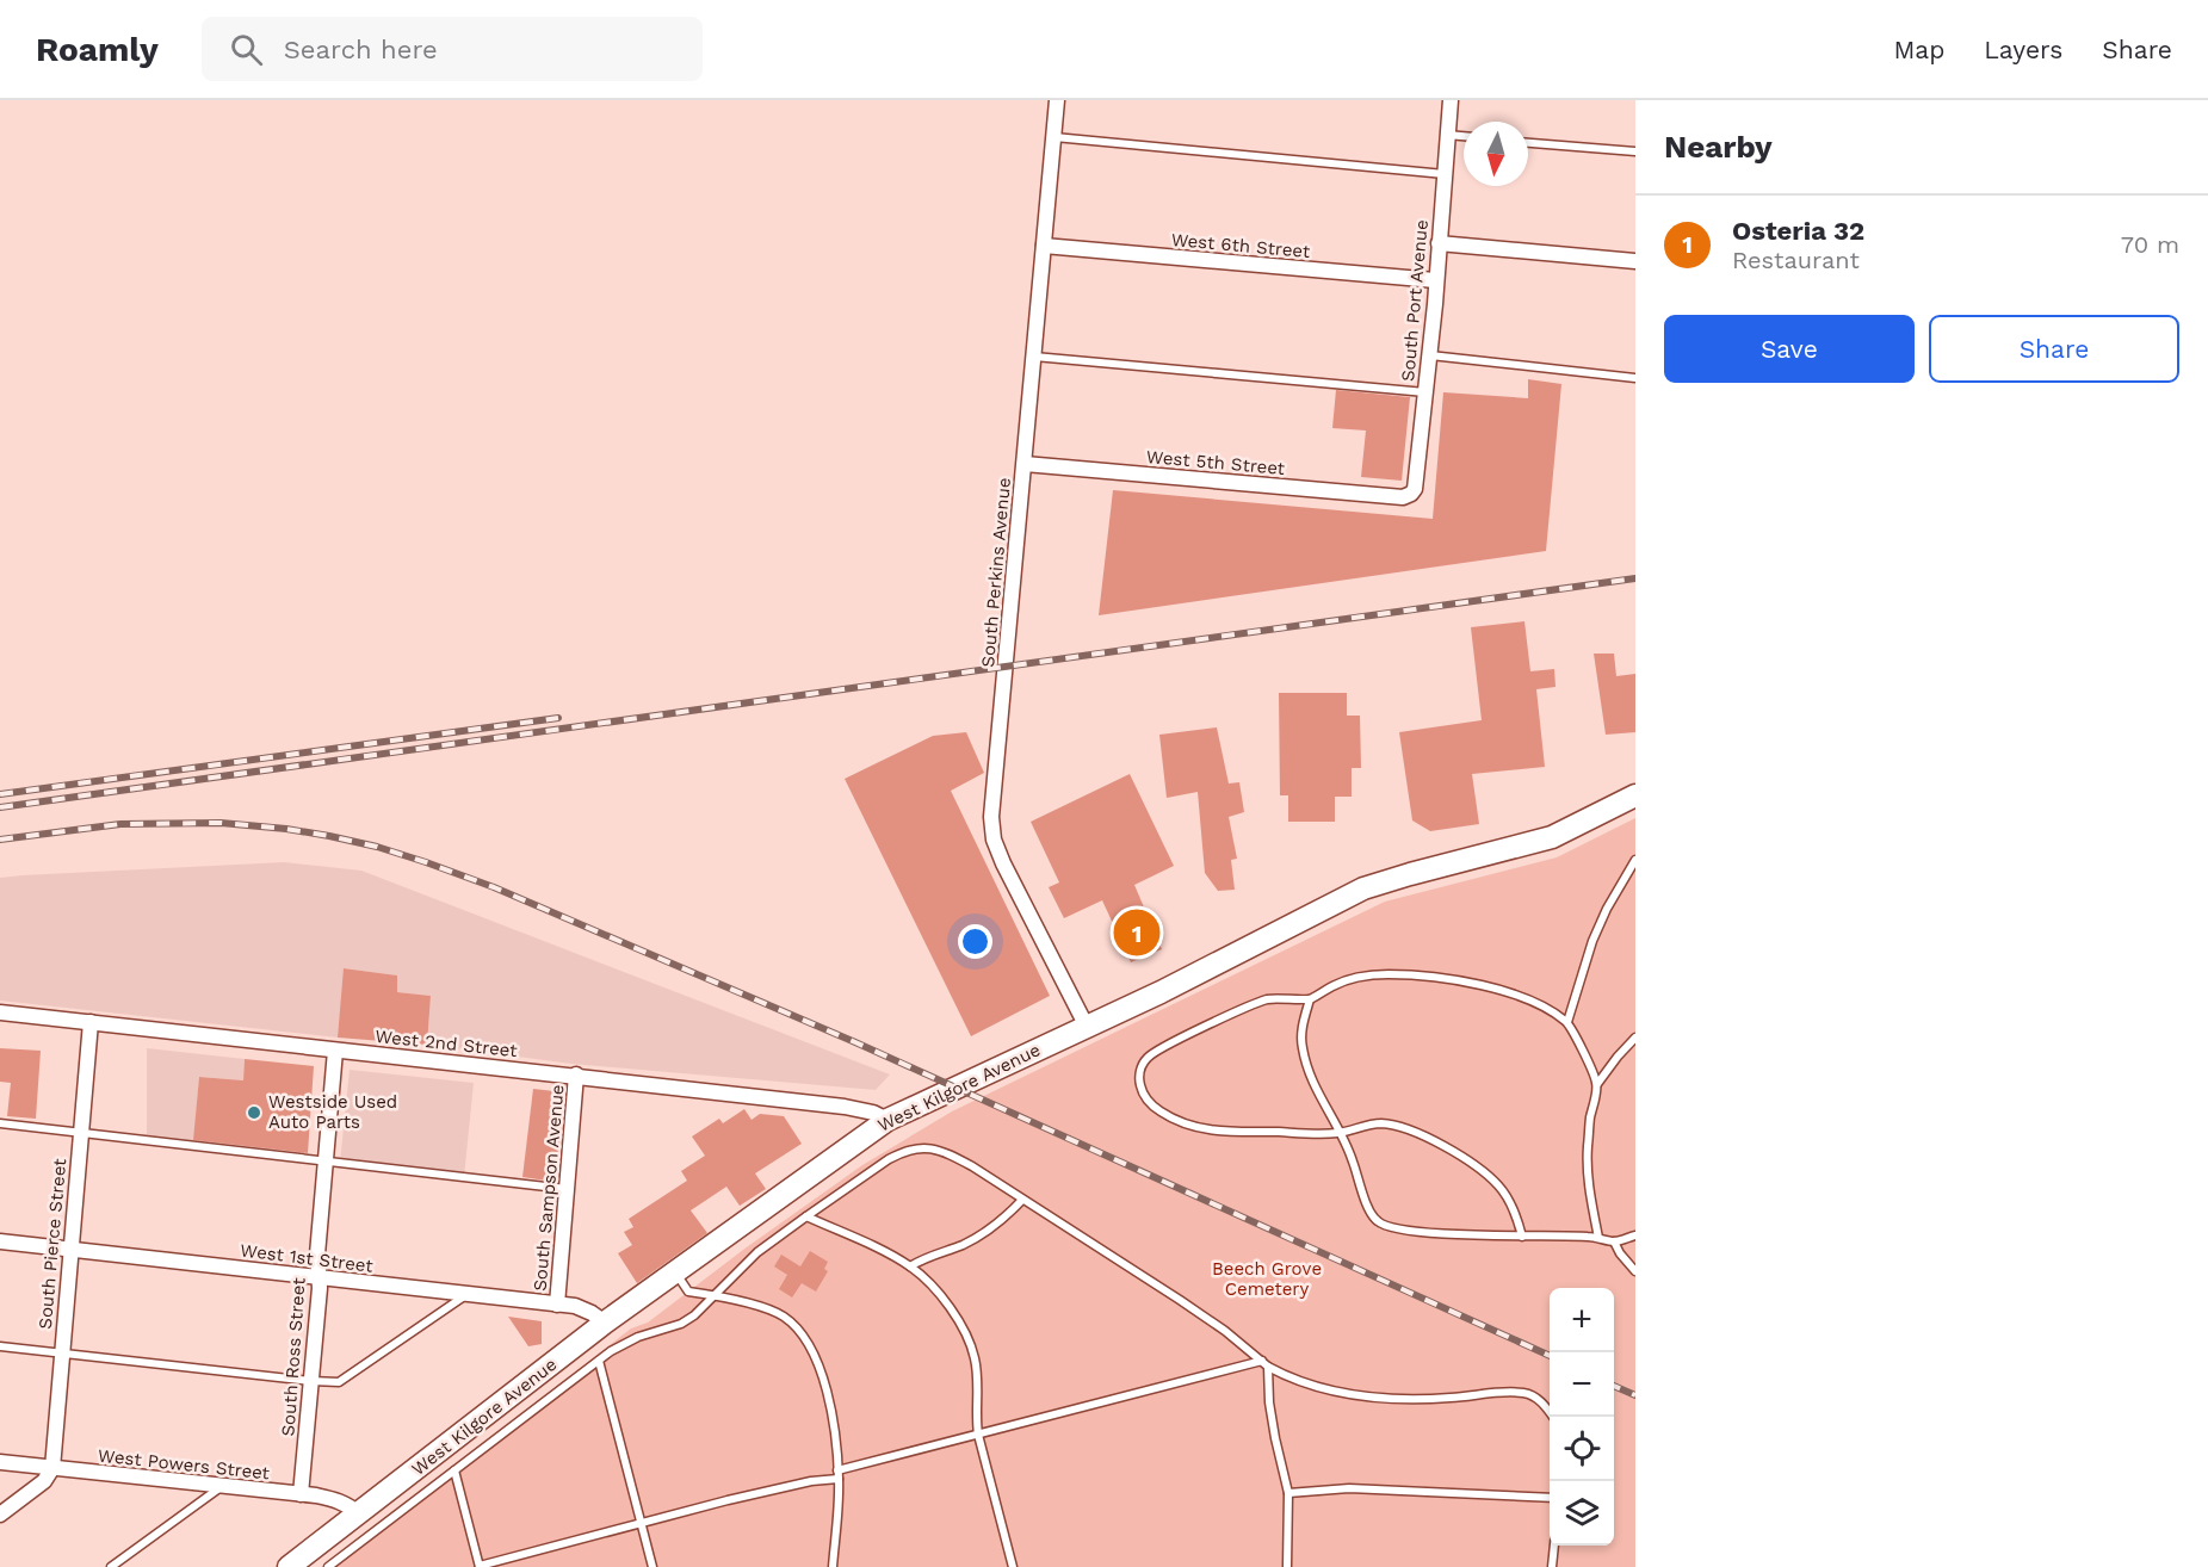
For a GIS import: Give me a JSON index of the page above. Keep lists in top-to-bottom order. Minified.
{"streets":{"main road":["West Kilgore Avenue"],"street":["West 6th Street","South Port Avenue","West 5th Street","South Perkins Avenue","West 2nd Street","South Sampson Avenue","South Pierce Street","West 1st Street","South Ross Street","West Powers Street"]},"crossings":[["West 6th Street","South Port Avenue"],["West 6th Street","South Perkins Avenue"],["South Port Avenue","West 5th Street"],["West 5th Street","South Perkins Avenue"],["South Perkins Avenue","West Kilgore Avenue"],["West 2nd Street","West Kilgore Avenue"],["West 2nd Street","South Sampson Avenue"],["West 2nd Street","South Pierce Street"],["West 2nd Street","South Ross Street"],["West Kilgore Avenue","West 1st Street"],["West Kilgore Avenue","West Powers Street"],["South Sampson Avenue","West 1st Street"],["South Pierce Street","West 1st Street"],["South Pierce Street","West Powers Street"],["West 1st Street","South Ross Street"],["South Ross Street","West Powers Street"]],"parks":["Beech Grove Cemetery"],"places":["Westside Used Auto Parts"],"north":"bottom","page":{"header":"Roamly","search":"Search here","nav":["Map","Layers","Share"],"heading":"Nearby","list":[{"mark":"1","name":"Osteria 32","note":"Restaurant","value":"70 m"}],"buttons":["Save","Share"],"pins":"1","map_buttons":["+","−"]}}
